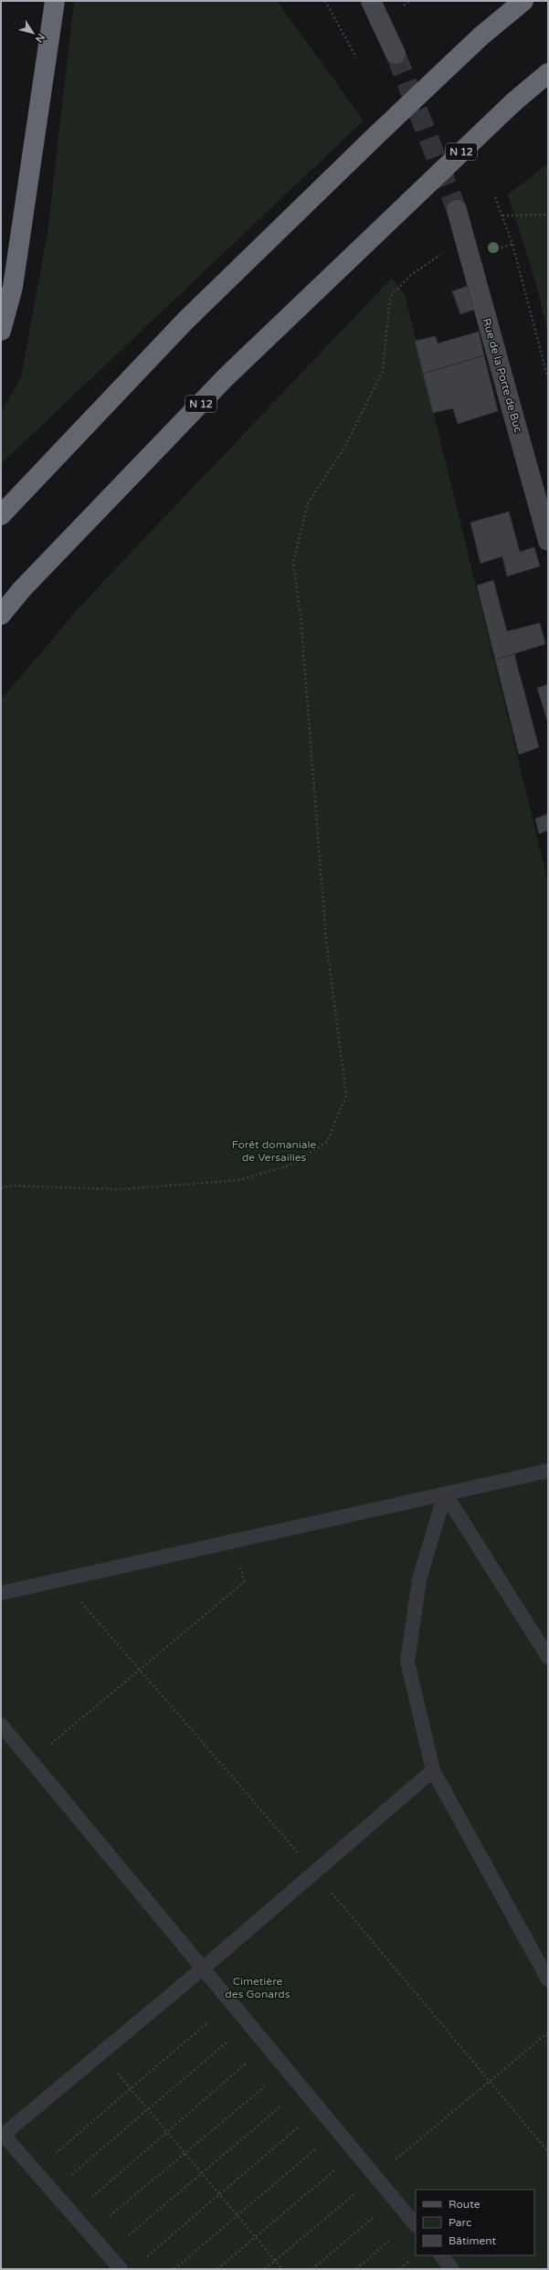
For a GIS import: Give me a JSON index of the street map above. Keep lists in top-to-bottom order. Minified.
{"streets":{"highway":["N 12"],"main road":["Rue de la Porte de Buc"]},"parks":["Forêt domaniale de Versailles","Cimetière des Gonards"],"legend":["Route","Parc","Bâtiment"],"north":"bottom right"}
